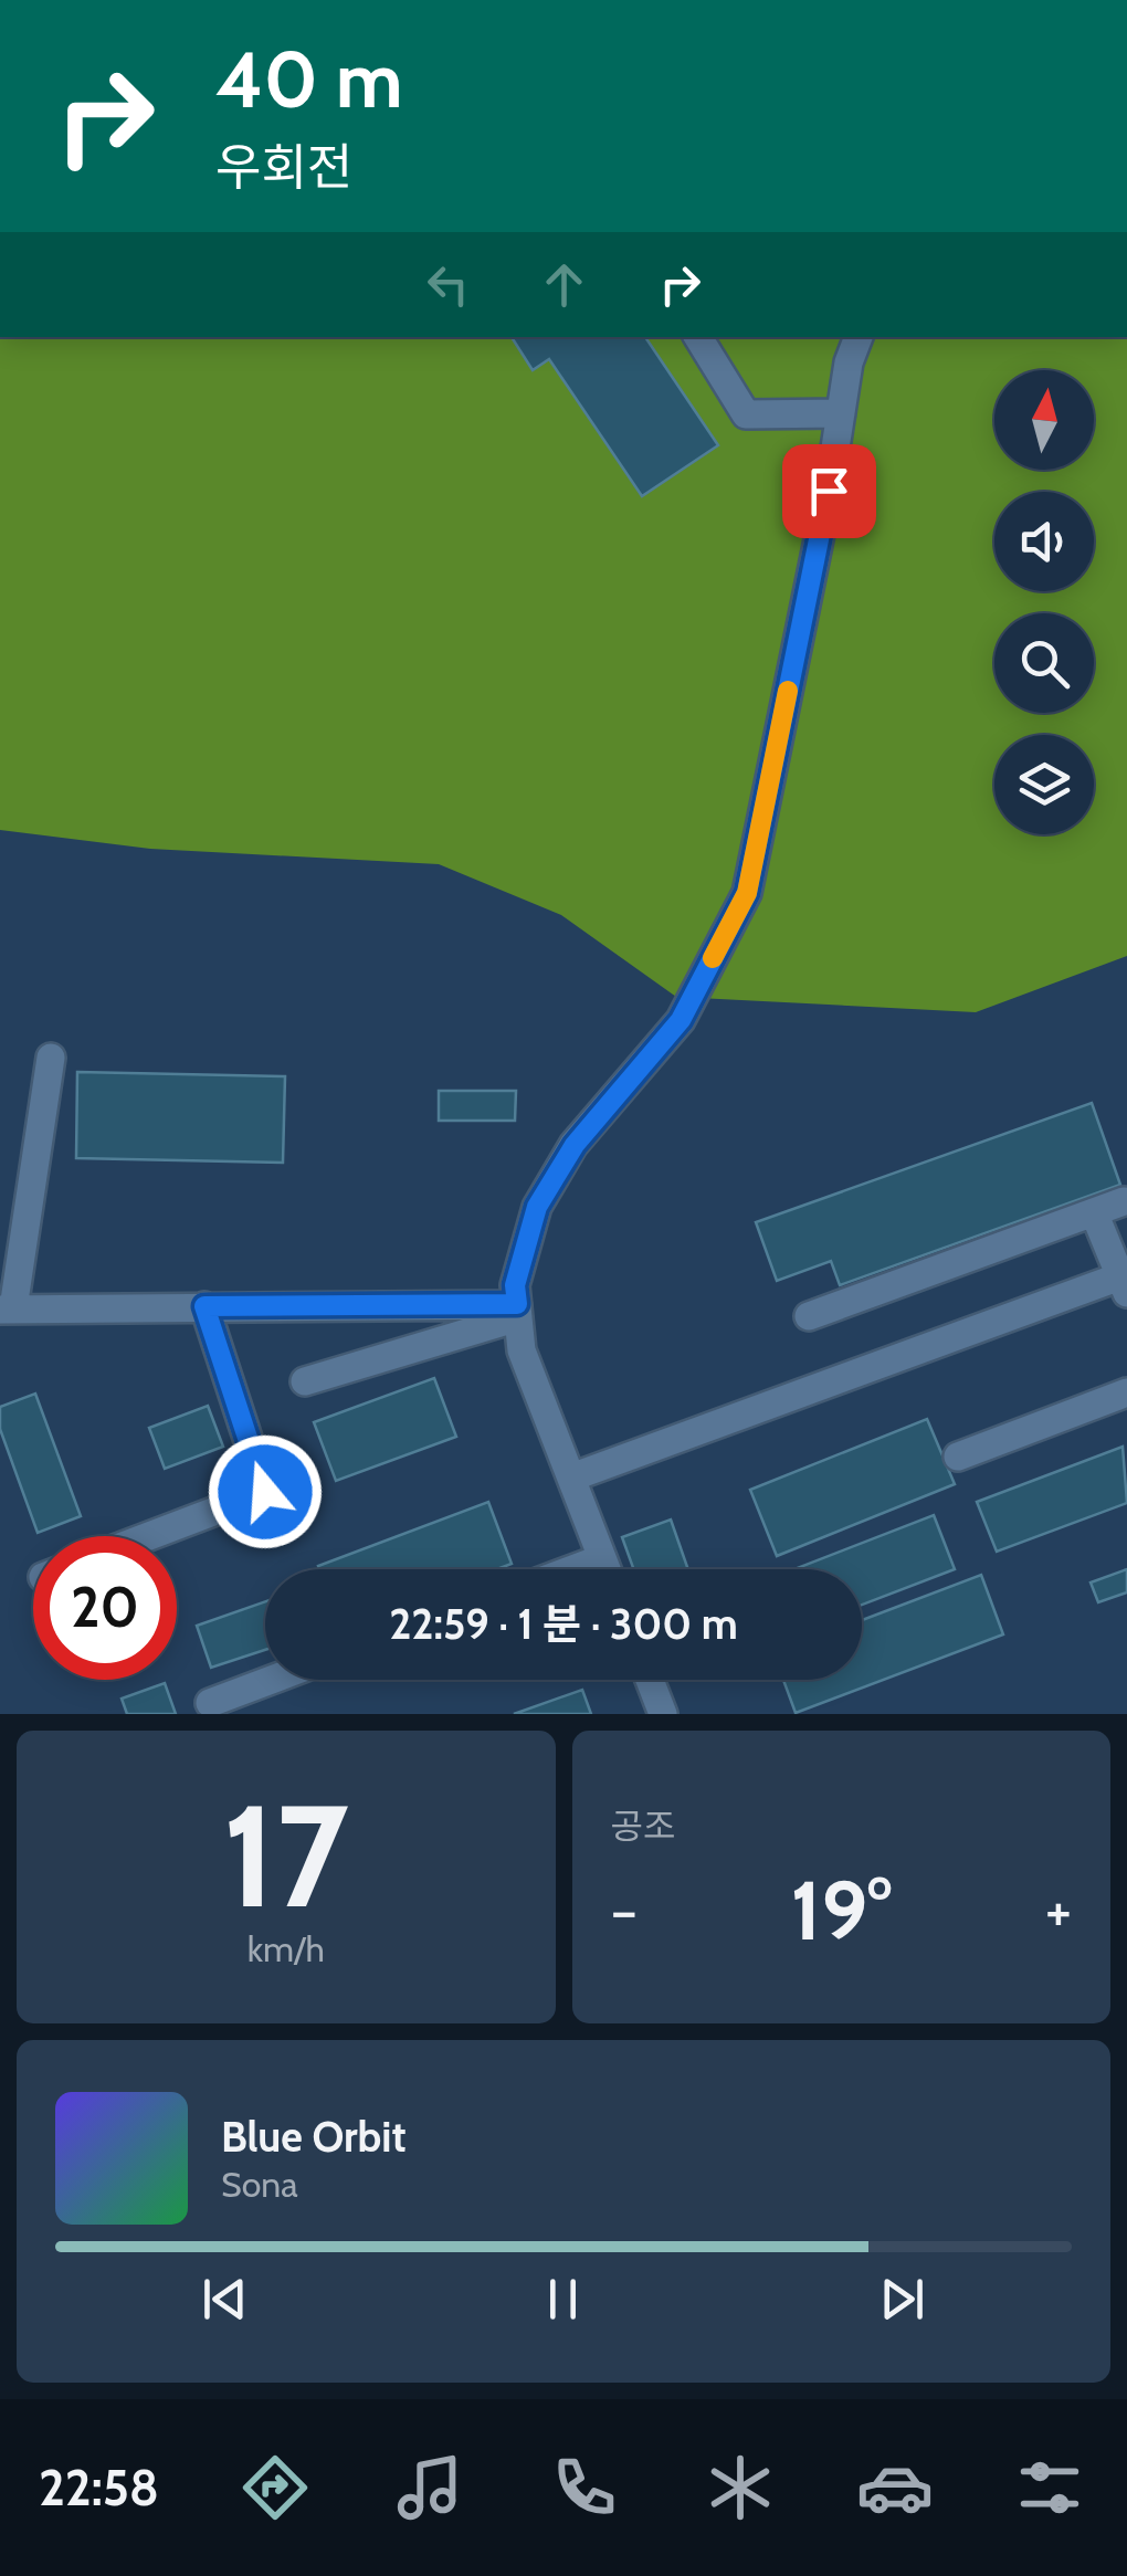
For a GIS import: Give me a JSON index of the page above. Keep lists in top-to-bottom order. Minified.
{"north":"top","page":{"turn":["40 m","우회전"],"limit":"20","trip":"22:59 · 1 분 · 300 m","tile":[["17","km/h"],"공조"],"heat":["−","19°","+"],"song":["Blue Orbit","Sona"],"tabs":"22:58"}}
